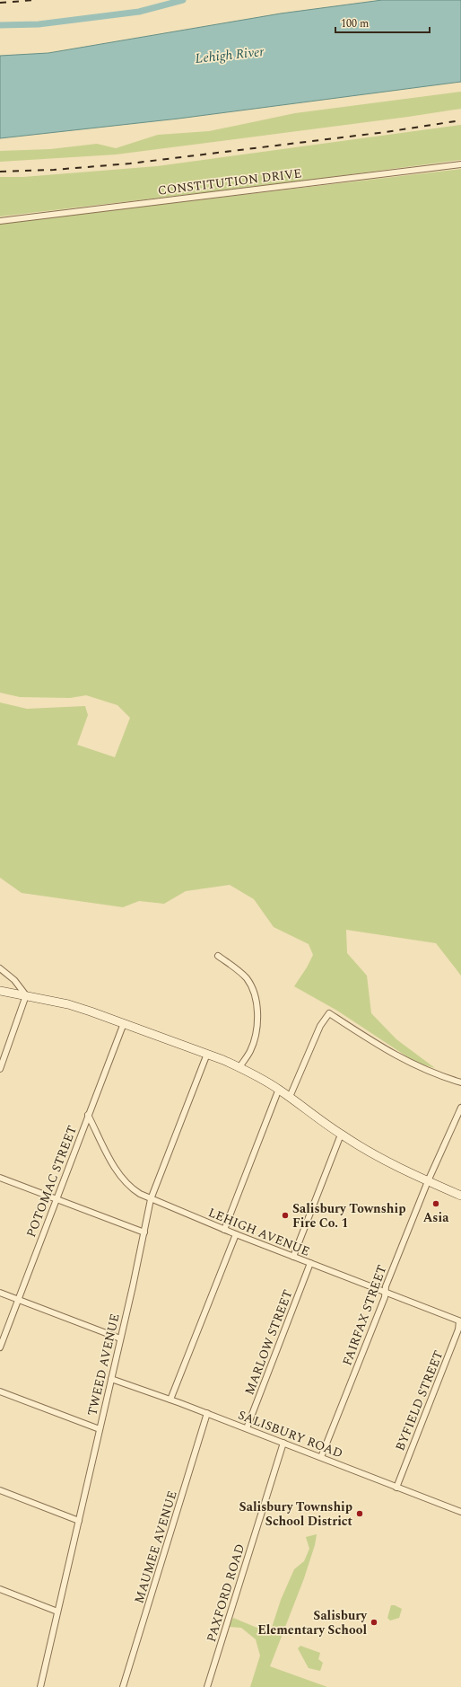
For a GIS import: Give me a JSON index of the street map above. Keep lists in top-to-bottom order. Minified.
{"streets":{"street":["CONSTITUTION DRIVE","POTOMAC STREET","LEHIGH AVENUE","FAIRFAX STREET","MARLOW STREET","TWEED AVENUE","BYFIELD STREET","SALISBURY ROAD","MAUMEE AVENUE","PAXFORD ROAD"]},"crossings":[["POTOMAC STREET","LEHIGH AVENUE"],["LEHIGH AVENUE","FAIRFAX STREET"],["LEHIGH AVENUE","MARLOW STREET"],["LEHIGH AVENUE","TWEED AVENUE"],["LEHIGH AVENUE","BYFIELD STREET"],["FAIRFAX STREET","SALISBURY ROAD"],["MARLOW STREET","SALISBURY ROAD"],["TWEED AVENUE","SALISBURY ROAD"],["BYFIELD STREET","SALISBURY ROAD"],["SALISBURY ROAD","MAUMEE AVENUE"],["SALISBURY ROAD","PAXFORD ROAD"]],"water":["Lehigh River"],"places":["Asia","Salisbury Township Fire Co. 1","Salisbury Township School District","Salisbury Elementary School"],"scale_bar":"100 m"}
